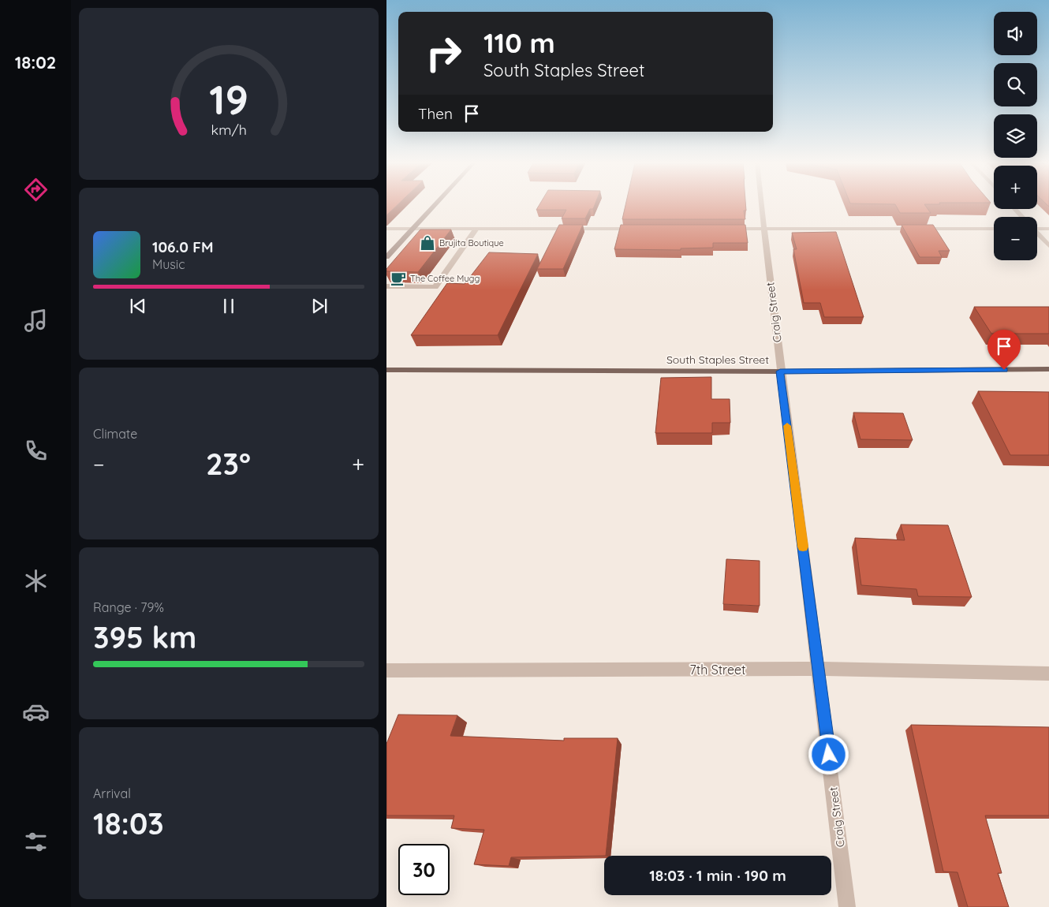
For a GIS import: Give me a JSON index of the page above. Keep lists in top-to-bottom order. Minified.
{"streets":{"main road":["South Staples Street"],"street":["Craig Street","7th Street"]},"crossings":[["Craig Street","South Staples Street"],["Craig Street","7th Street"]],"places":{"shop":["Brujita Boutique"],"cafe":["The Coffee Mugg"]},"page":{"tabs":"18:02","map_buttons":["+","−"],"turn":["110 m","South Staples Street"],"then":"Then","song":["106.0 FM","Music"],"tile":["Climate",["Range · 79%","395 km"],["Arrival","18:03"]],"heat":["−","23°","+"],"limit":"30","trip":"18:03 · 1 min · 190 m","gauge":["19","km/h"]}}
